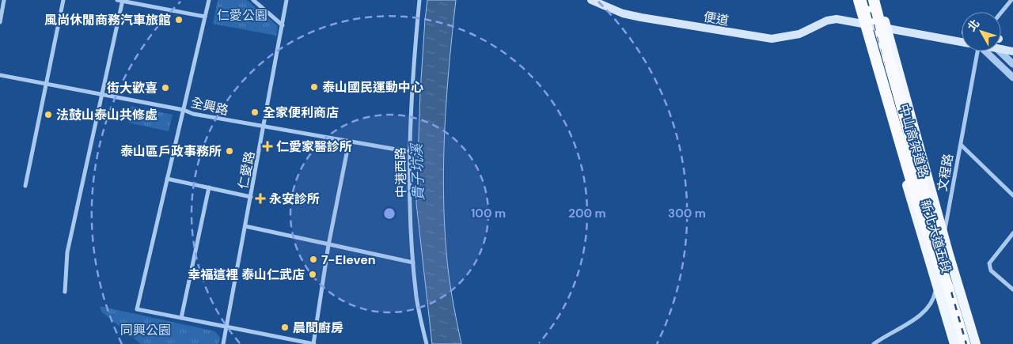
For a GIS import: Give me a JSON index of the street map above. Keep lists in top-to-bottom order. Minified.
{"streets":{"highway":["中山高架道路"],"main road":["便道","新北大道五段"],"street":["全興路","仁愛路","中港西路","文程路"]},"crossings":[["便道","新北大道五段"],["全興路","仁愛路"],["全興路","中港西路"],["文程路","新北大道五段"]],"water":["貴子坑溪"],"parks":["仁愛公園","同興公園"],"places":{"other":["風尚休閒商務汽車旅館","泰山國民運動中心","街大歡喜","全家便利商店","法鼓山泰山共修處","泰山區戶政事務所","7-Eleven","幸福這裡 泰山仁武店","晨間廚房"],"health":["仁愛家醫診所","永安診所"]},"north":"top left","rings":["100 m","200 m","300 m"]}
